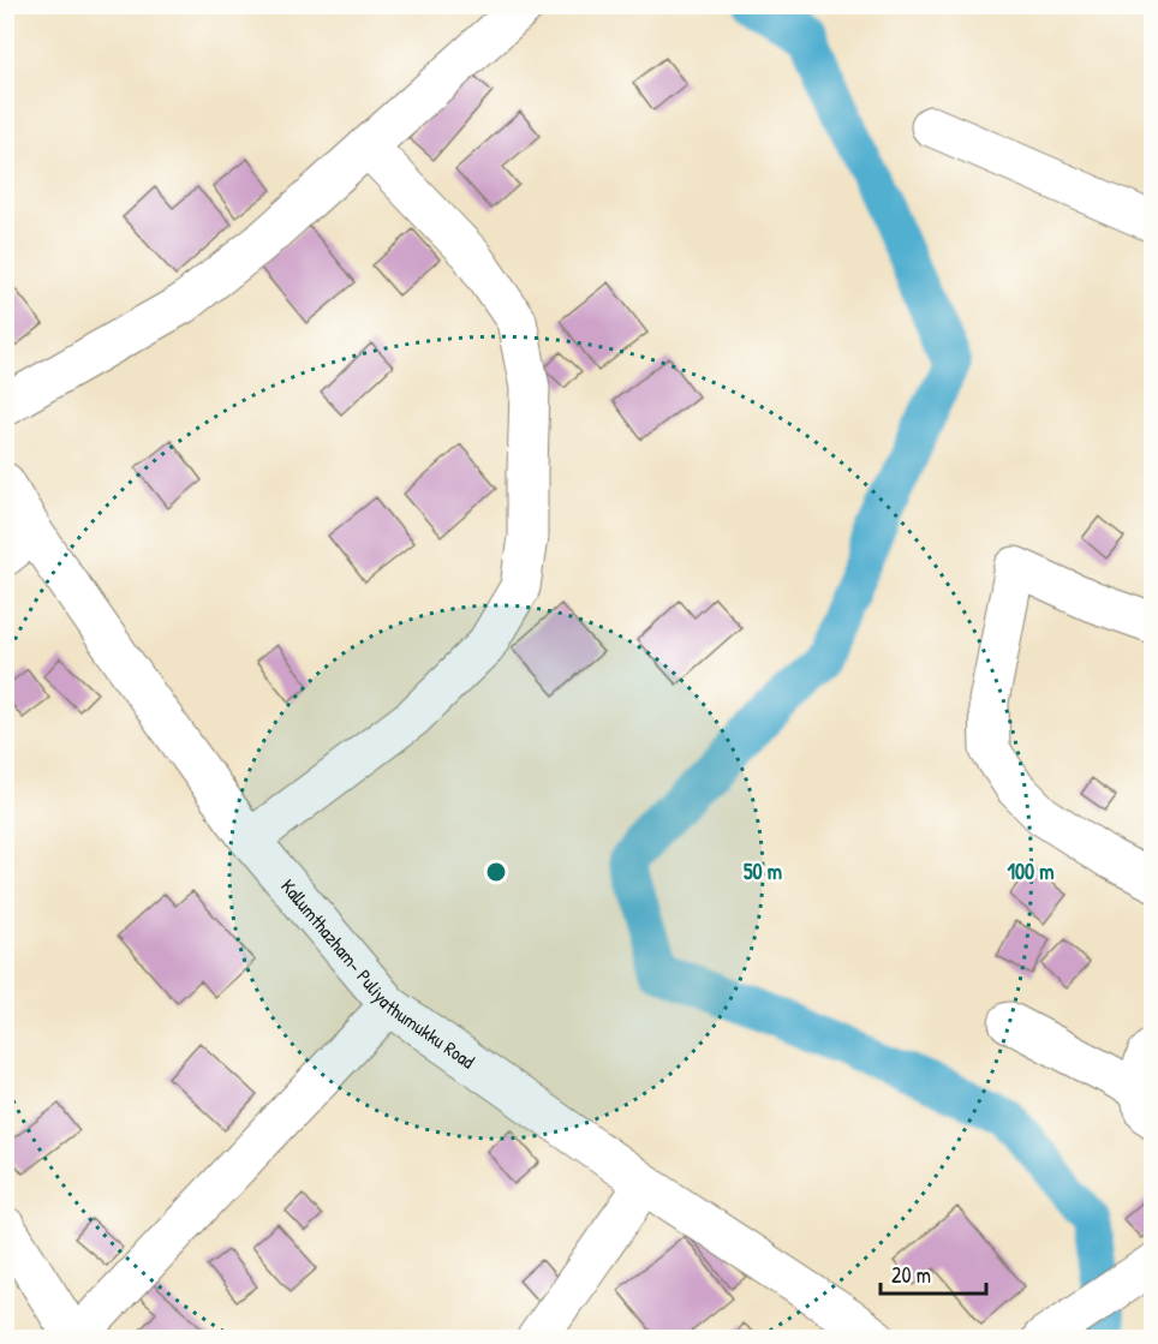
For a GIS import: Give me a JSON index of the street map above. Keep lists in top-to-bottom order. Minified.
{"streets":{"street":["Kallumthazham- Puliyathumukku Road"]},"scale_bar":"20 m","rings":["50 m","100 m"]}
